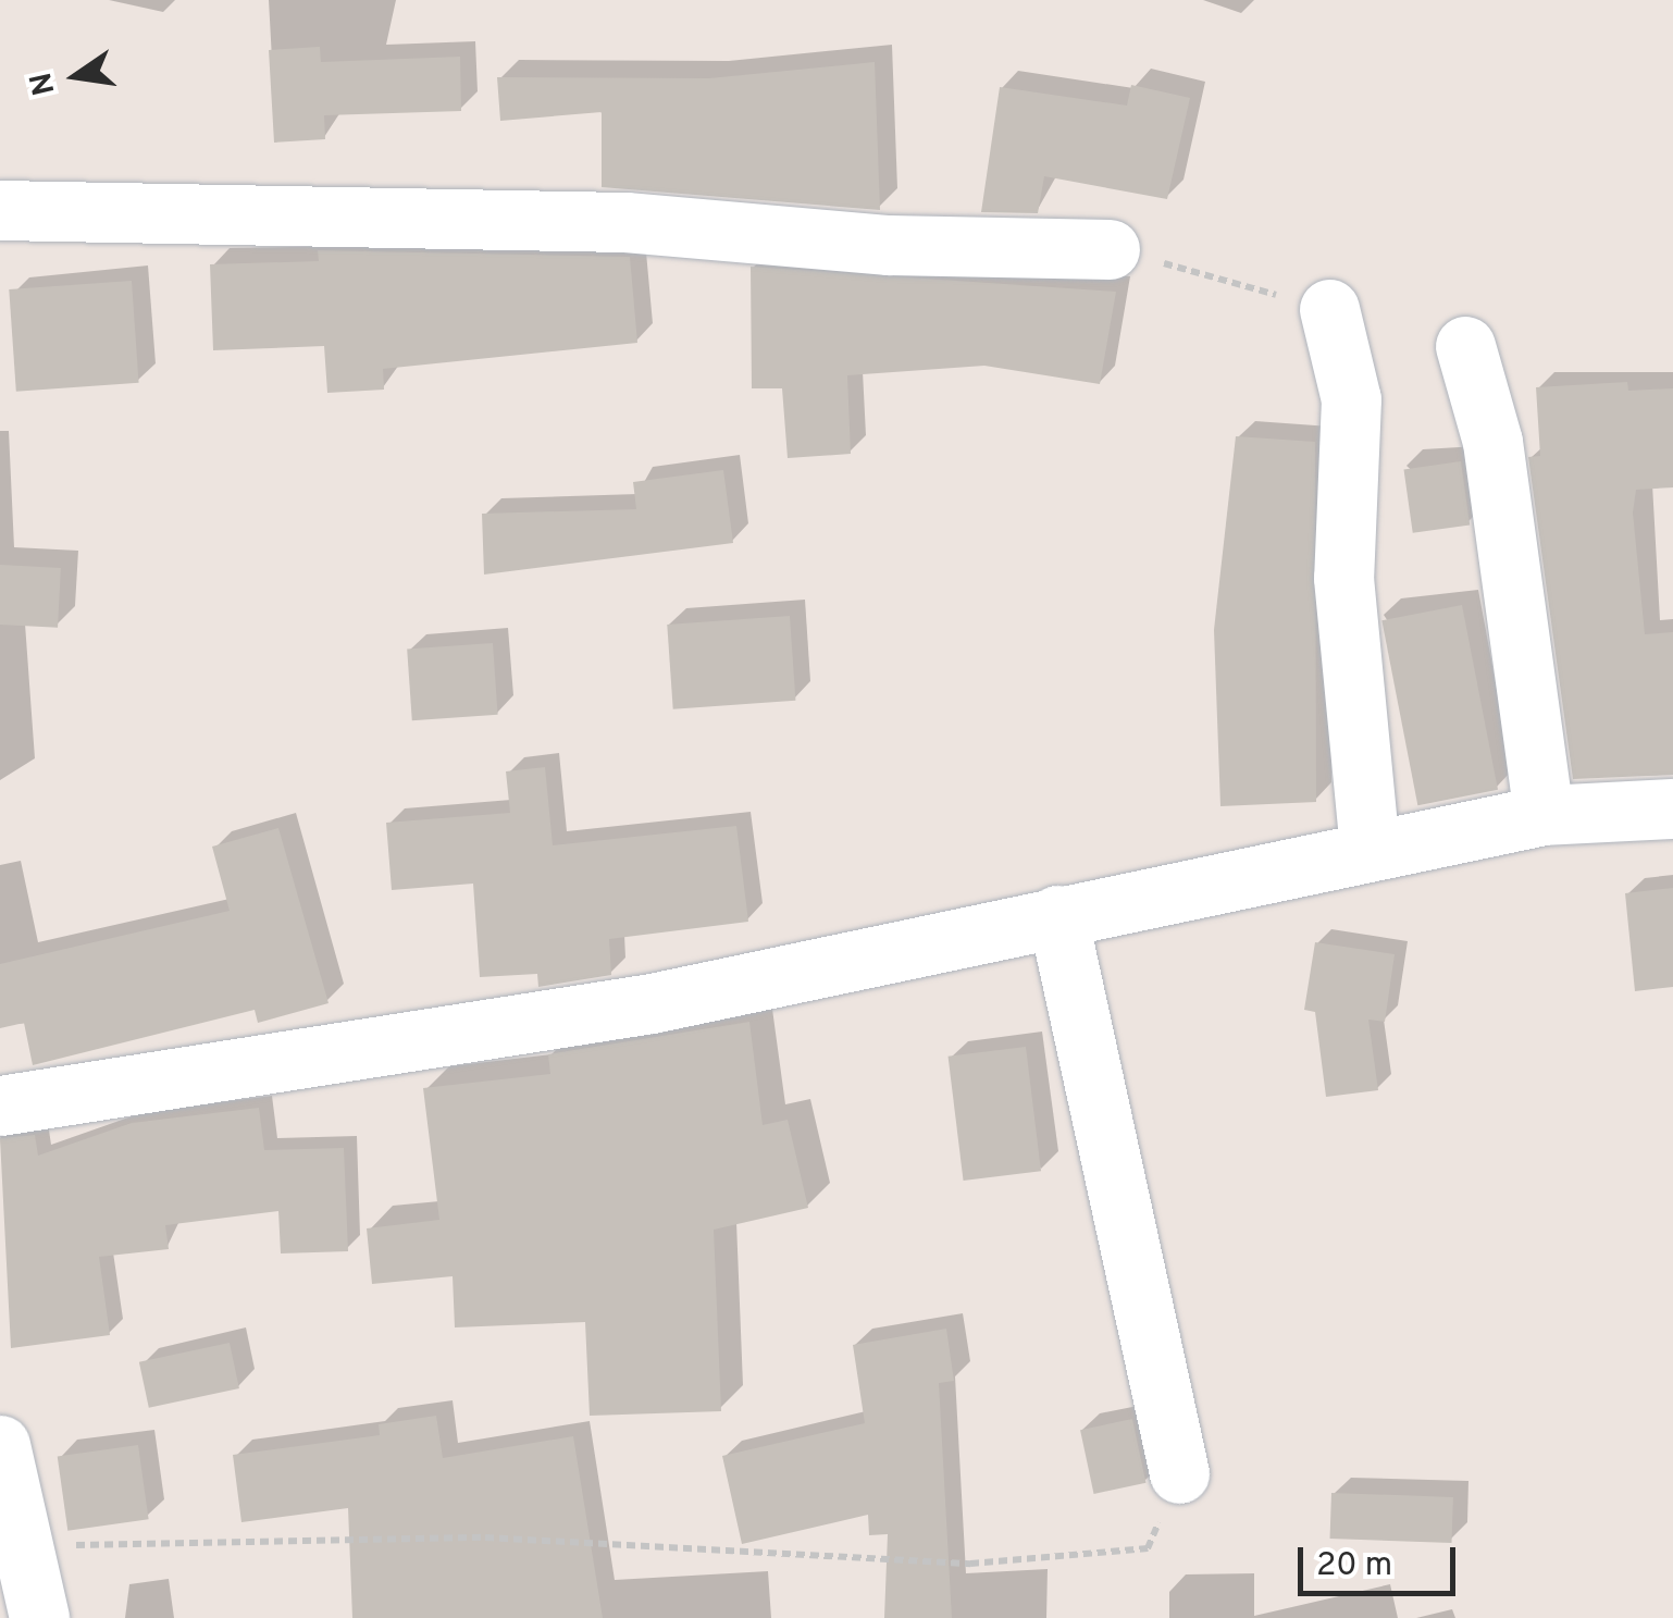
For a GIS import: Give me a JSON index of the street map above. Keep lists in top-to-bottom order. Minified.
{"scale_bar":"20 m","north":"left"}
